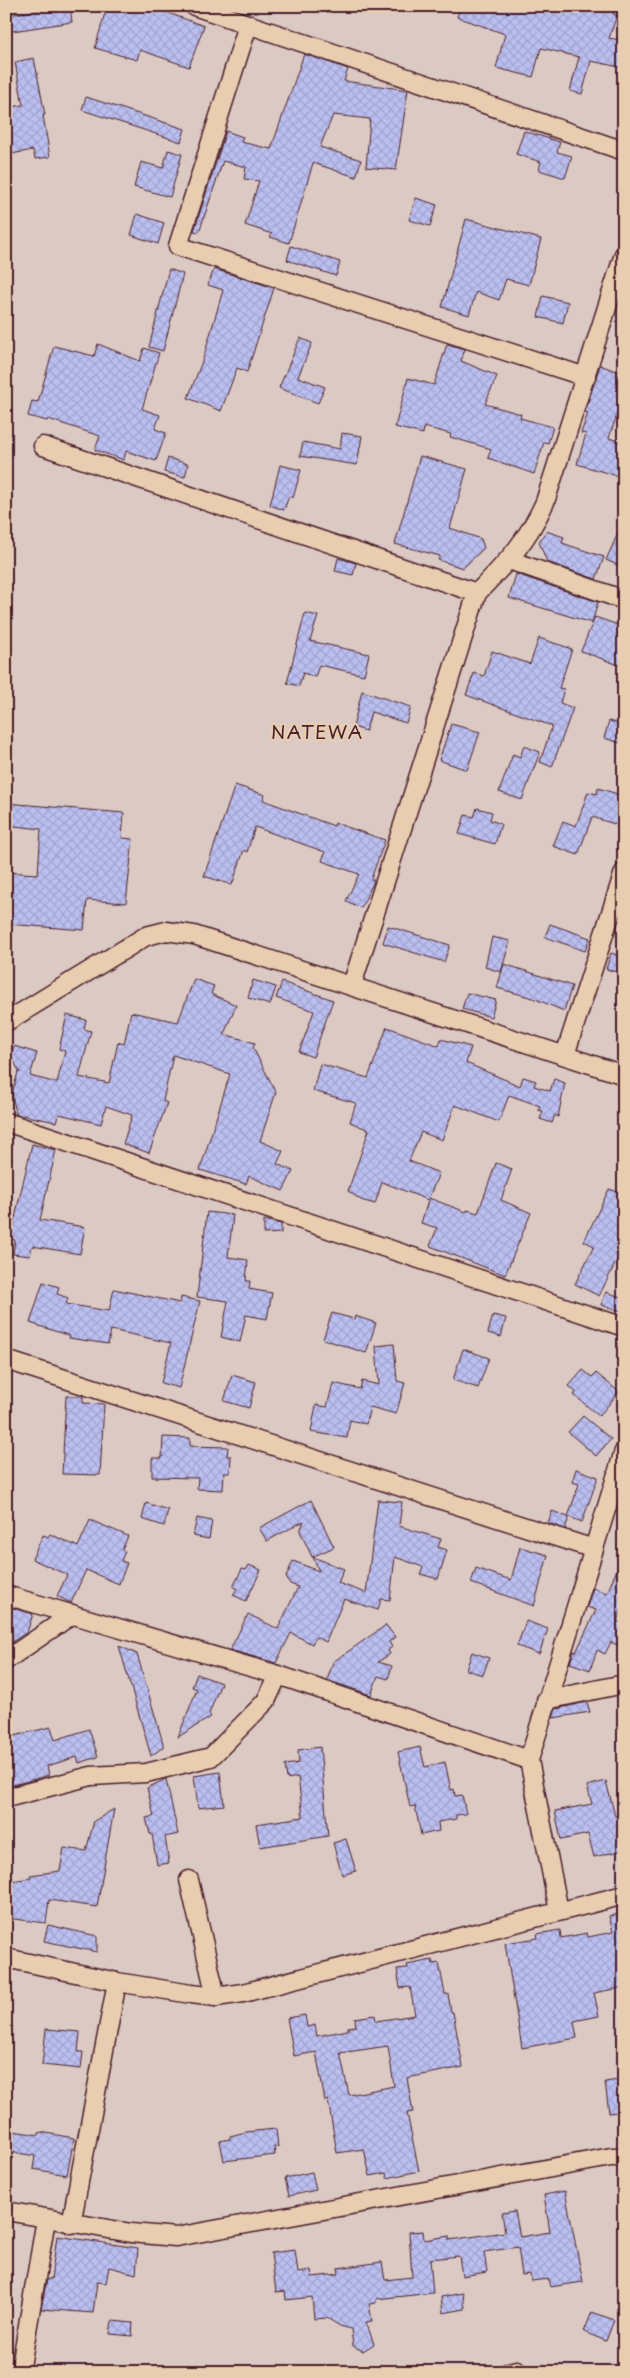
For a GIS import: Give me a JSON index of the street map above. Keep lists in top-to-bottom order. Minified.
{"districts":["NATEWA"]}
